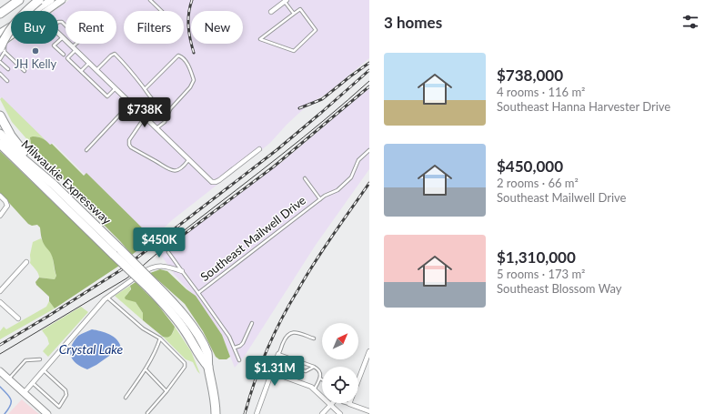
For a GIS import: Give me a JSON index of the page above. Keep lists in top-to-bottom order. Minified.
{"streets":{"highway":["Milwaukie Expressway"],"street":["Southeast Mailwell Drive"]},"water":["Crystal Lake"],"places":["JH Kelly"],"north":"top right","page":{"heading":"3 homes","chip":["Buy","Rent","Filters","New"],"list":[{"name":"$738,000","note":"4 rooms · 116 m² · Southeast Hanna Harvester Drive"},{"name":"$450,000","note":"2 rooms · 66 m² · Southeast Mailwell Drive"},{"name":"$1,310,000","note":"5 rooms · 173 m² · Southeast Blossom Way"}],"price":["$738K","$450K","$1.31M"]}}
